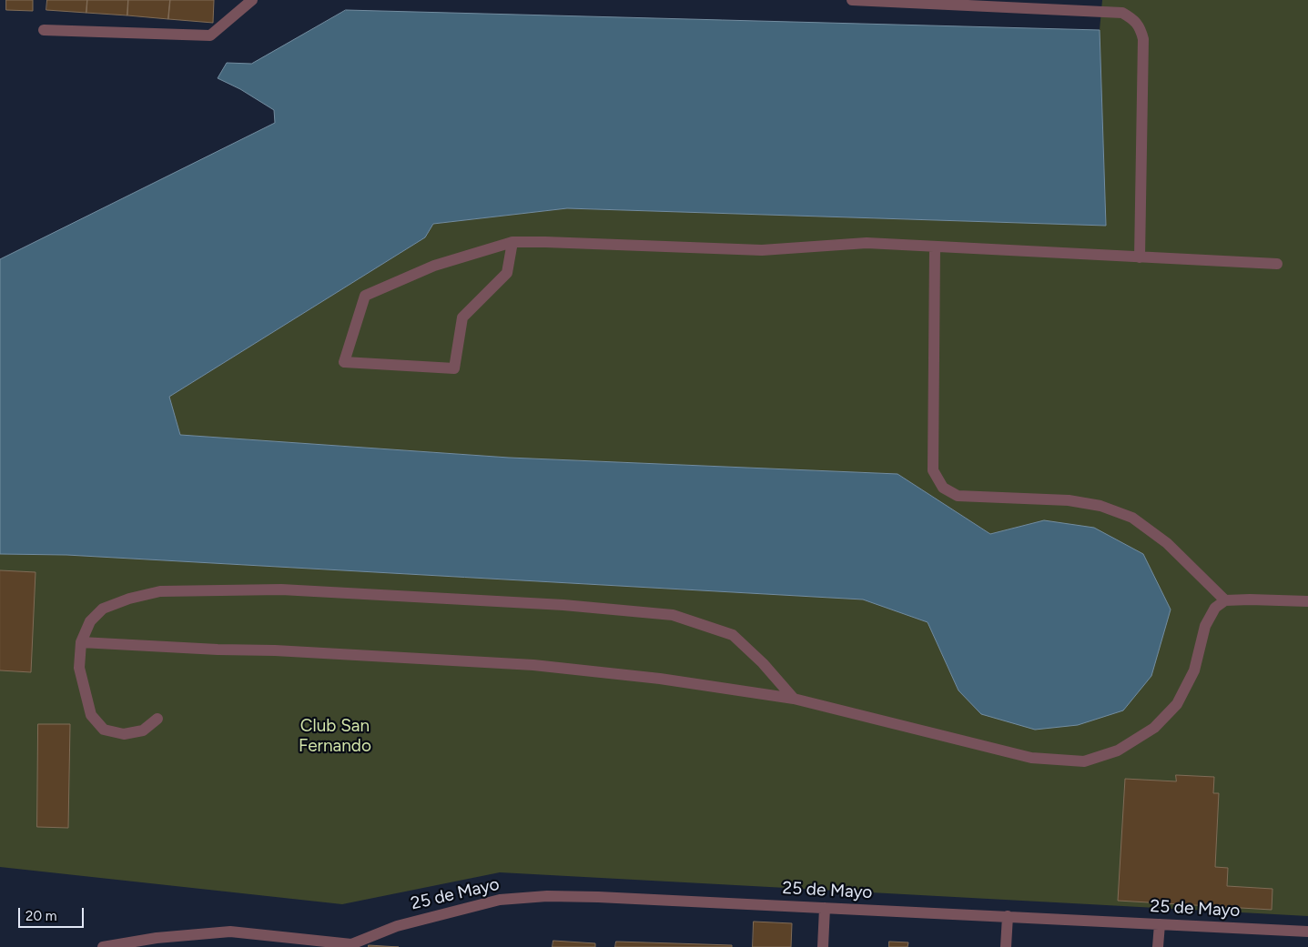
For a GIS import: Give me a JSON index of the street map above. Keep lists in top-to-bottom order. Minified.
{"streets":{"street":["25 de Mayo"]},"parks":["Club San Fernando"],"scale_bar":"20 m"}
